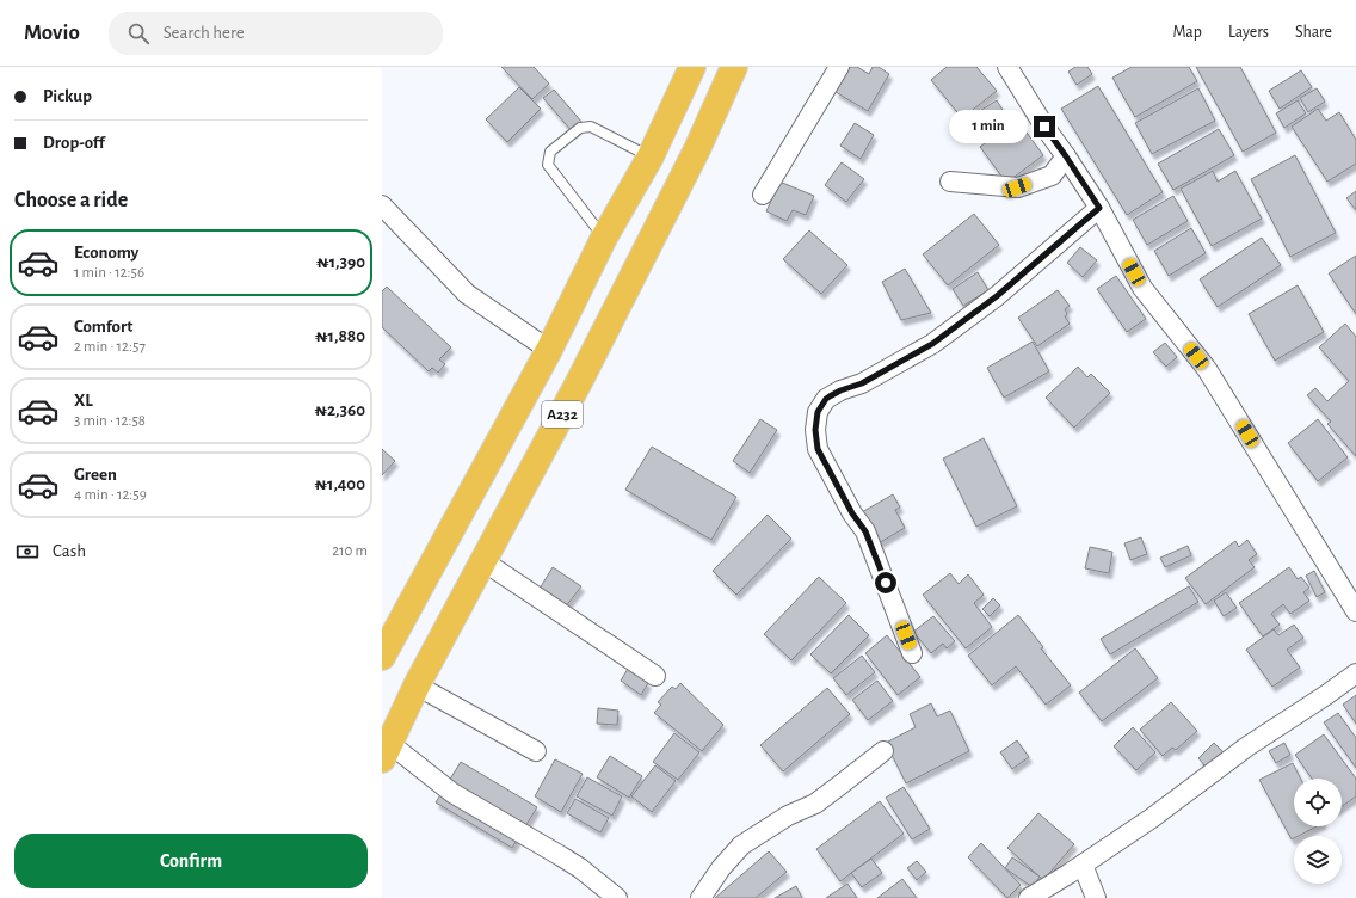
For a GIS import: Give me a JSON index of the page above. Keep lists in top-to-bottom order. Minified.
{"streets":{"highway":["A232"]},"page":{"header":"Movio","search":"Search here","nav":["Map","Layers","Share"],"banner":["Pickup","Drop-off"],"bubble":"1 min","heading":"Choose a ride","list":[{"name":"Economy","note":"1 min · 12:56","value":"₦1,390"},{"name":"Comfort","note":"2 min · 12:57","value":"₦1,880"},{"name":"XL","note":"3 min · 12:58","value":"₦2,360"},{"name":"Green","note":"4 min · 12:59","value":"₦1,400"}],"pay":["Cash","210 m"],"buttons":"Confirm"}}
